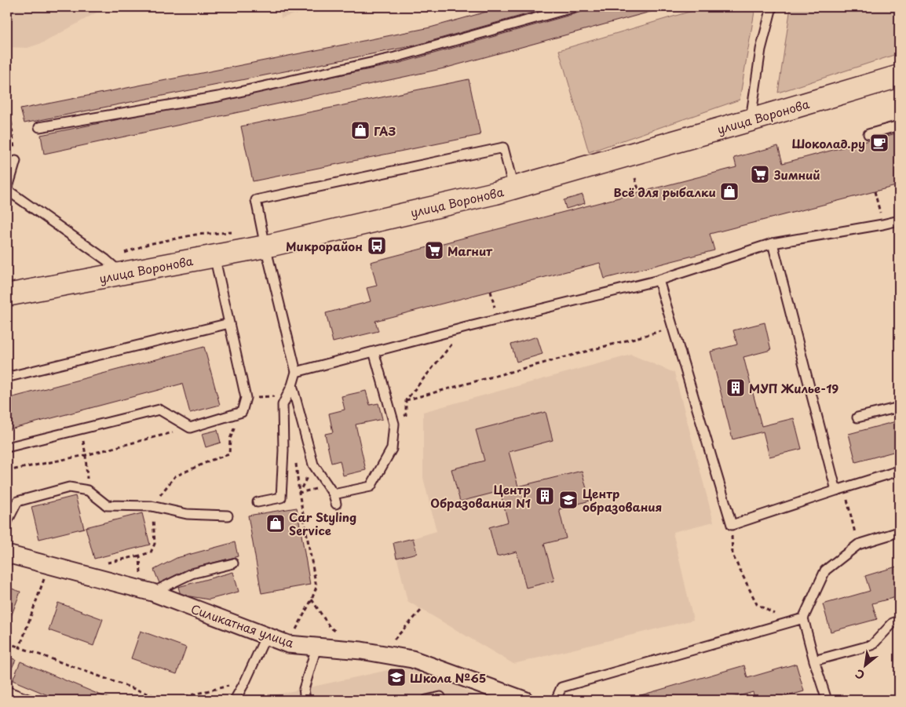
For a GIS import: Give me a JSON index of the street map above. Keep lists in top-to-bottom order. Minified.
{"streets":{"main road":["улица Воронова"],"street":["Силикатная улица"]},"places":{"shop":["ГАЗ","Всё для рыбалки","Car Styling Service"],"cafe":["Шоколад.ру"],"supermarket":["Зимний","Магнит"],"bus stop":["Микрорайон"],"building":["МУП Жилье-19","Центр Образования N1"],"school or university":["Центр образования","Школа №65"]},"north":"bottom left"}
